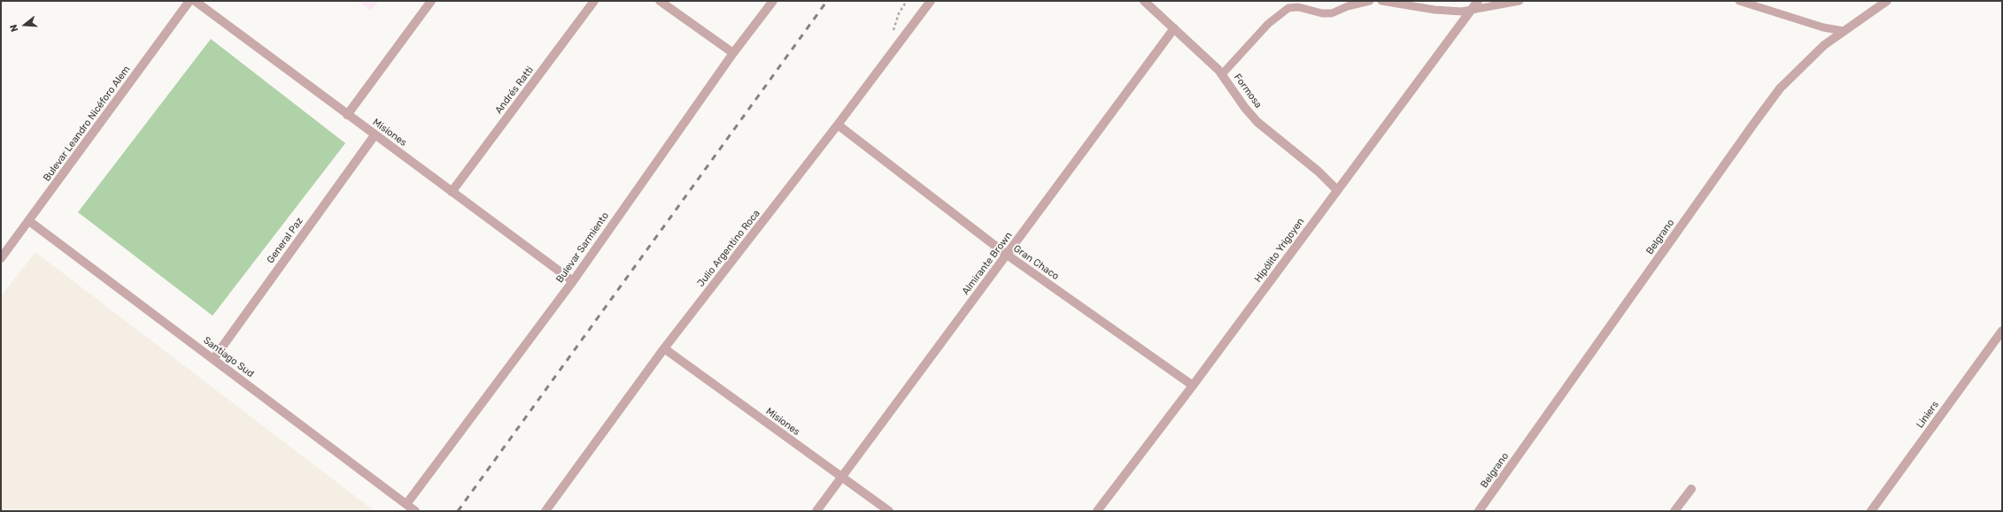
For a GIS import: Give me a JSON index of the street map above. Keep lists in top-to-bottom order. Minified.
{"streets":{"street":["Andrés Ratti","Formosa","Bulevar Leandro Nicéforo Alem","Misiones","Belgrano","General Paz","Bulevar Sarmiento","Julio Argentino Roca","Hipólito Yrigoyen","Gran Chaco","Almirante Brown","Santiago Sud","Liniers"]},"crossings":[["Andrés Ratti","Misiones"],["Formosa","Hipólito Yrigoyen"],["Formosa","Almirante Brown"],["Bulevar Leandro Nicéforo Alem","Santiago Sud"],["Misiones","General Paz"],["Misiones","Bulevar Sarmiento"],["Misiones","Julio Argentino Roca"],["Misiones","Almirante Brown"],["General Paz","Santiago Sud"],["Bulevar Sarmiento","Santiago Sud"],["Julio Argentino Roca","Gran Chaco"],["Hipólito Yrigoyen","Gran Chaco"],["Gran Chaco","Almirante Brown"]],"north":"left"}
